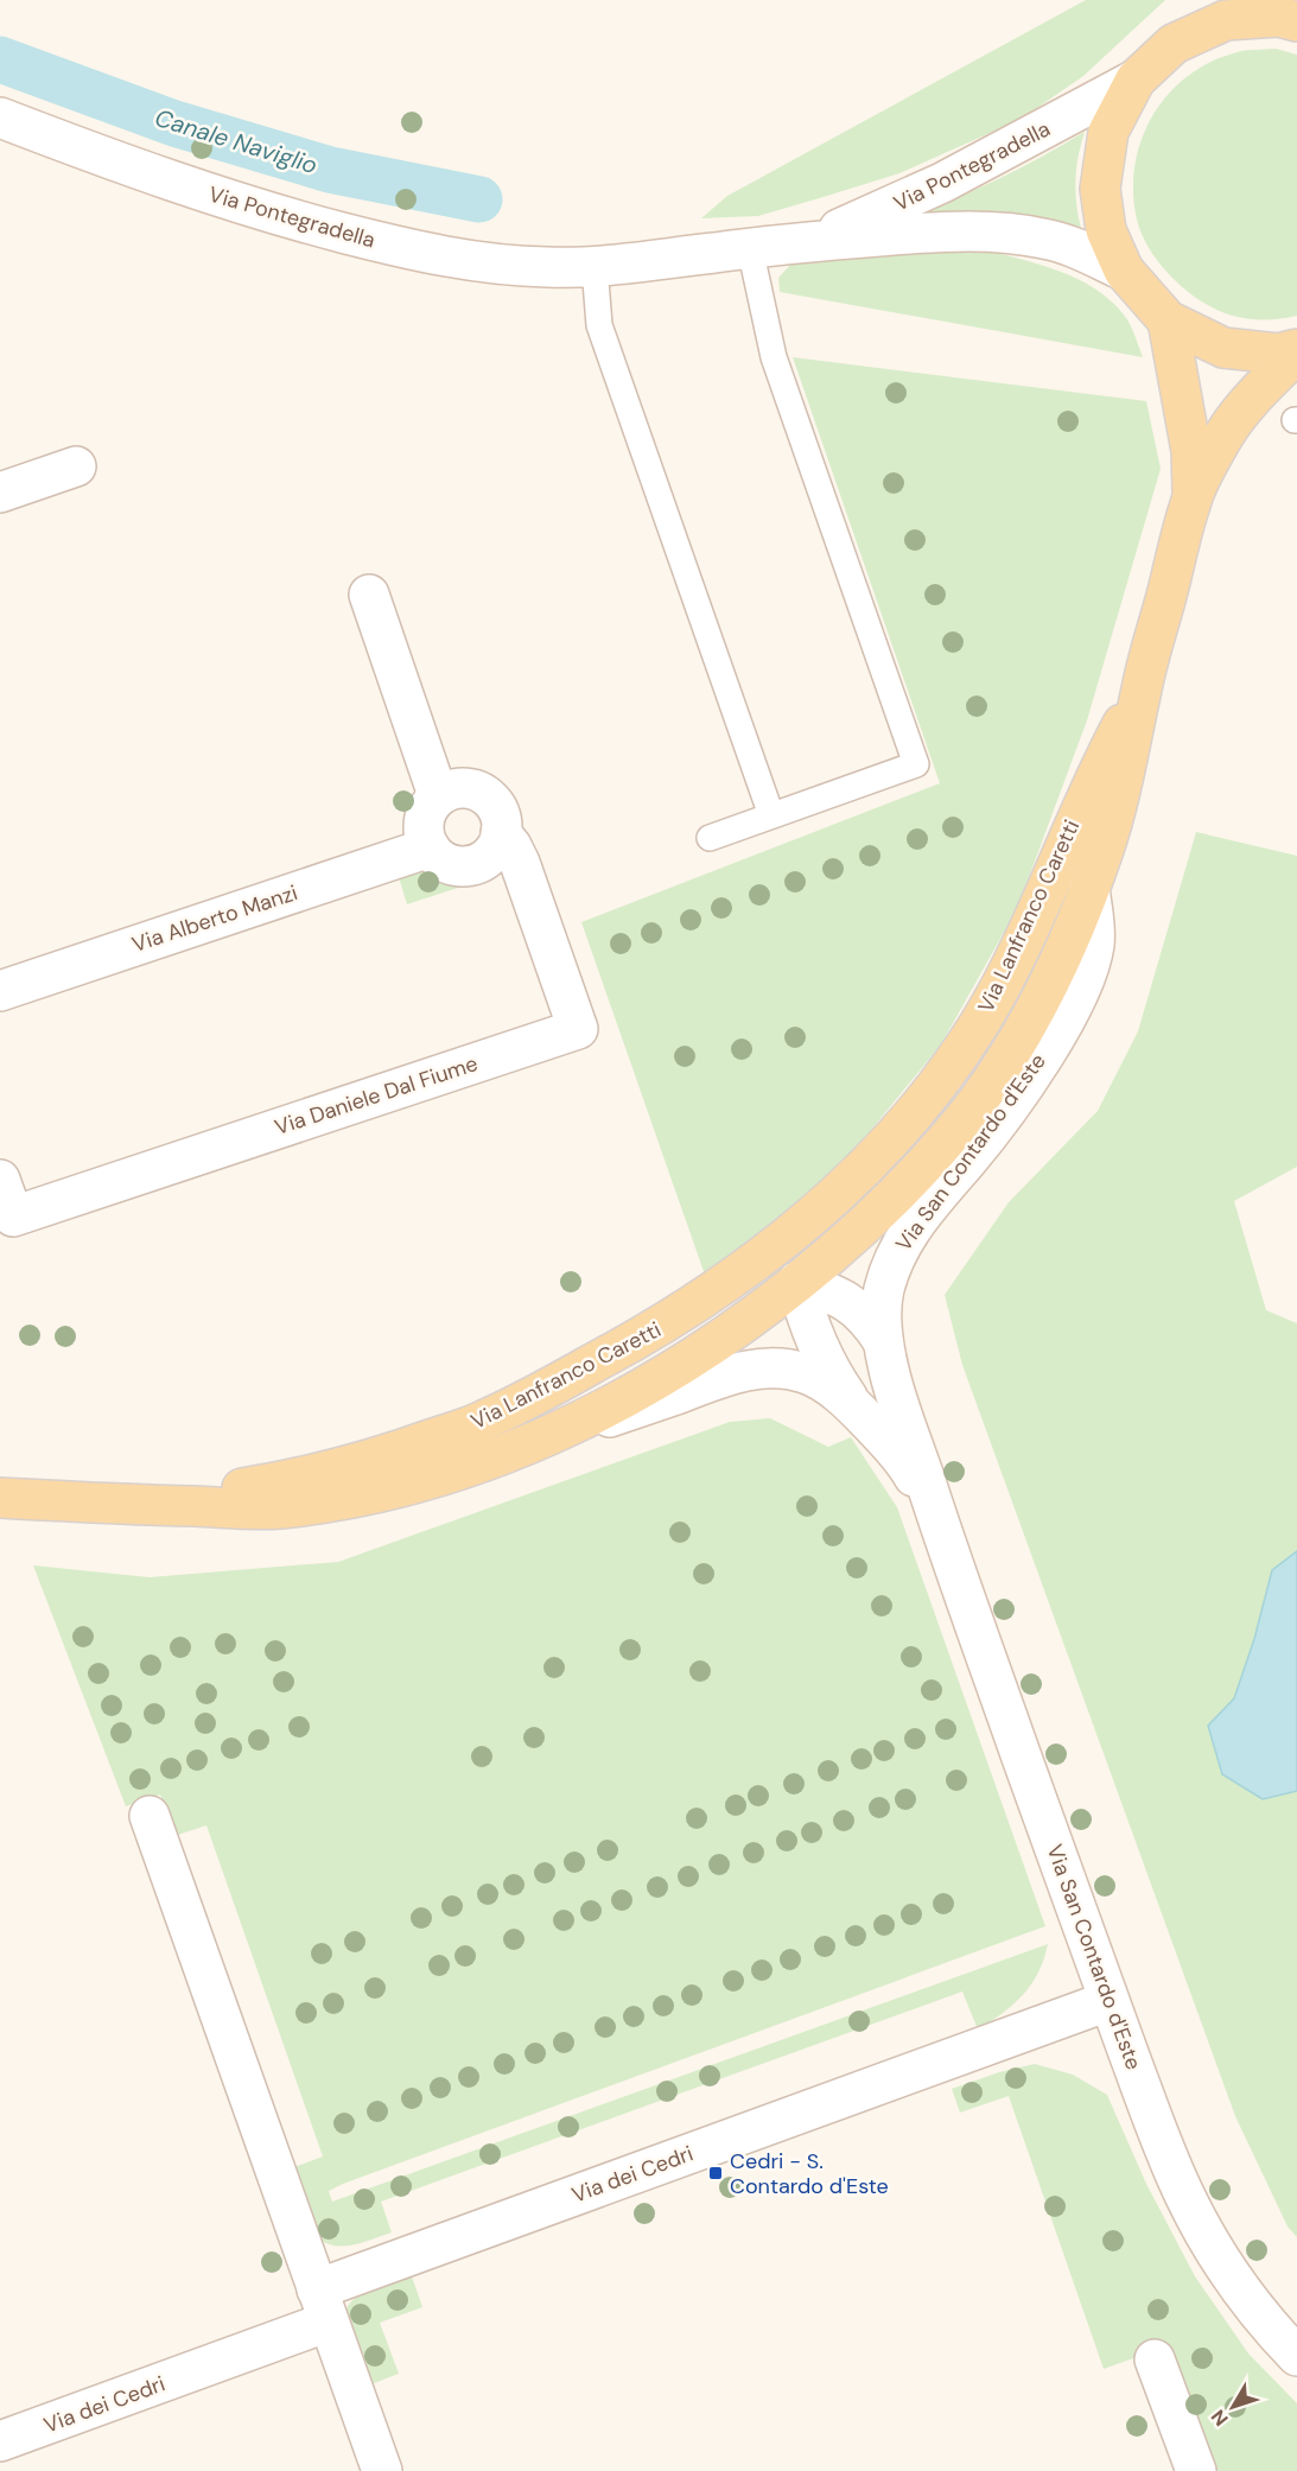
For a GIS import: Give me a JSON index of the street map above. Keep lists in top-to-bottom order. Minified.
{"streets":{"main road":["Via Pontegradella","Via Lanfranco Caretti"],"street":["Via Alberto Manzi","Via Daniele Dal Fiume","Via San Contardo d'Este","Via dei Cedri"]},"crossings":[["Via Pontegradella","Via Lanfranco Caretti"],["Via Lanfranco Caretti","Via San Contardo d'Este"],["Via Alberto Manzi","Via Daniele Dal Fiume"],["Via San Contardo d'Este","Via dei Cedri"]],"water":["Canale Naviglio"],"places":{"transit":["Cedri - S. Contardo d'Este"]},"north":"bottom left"}
